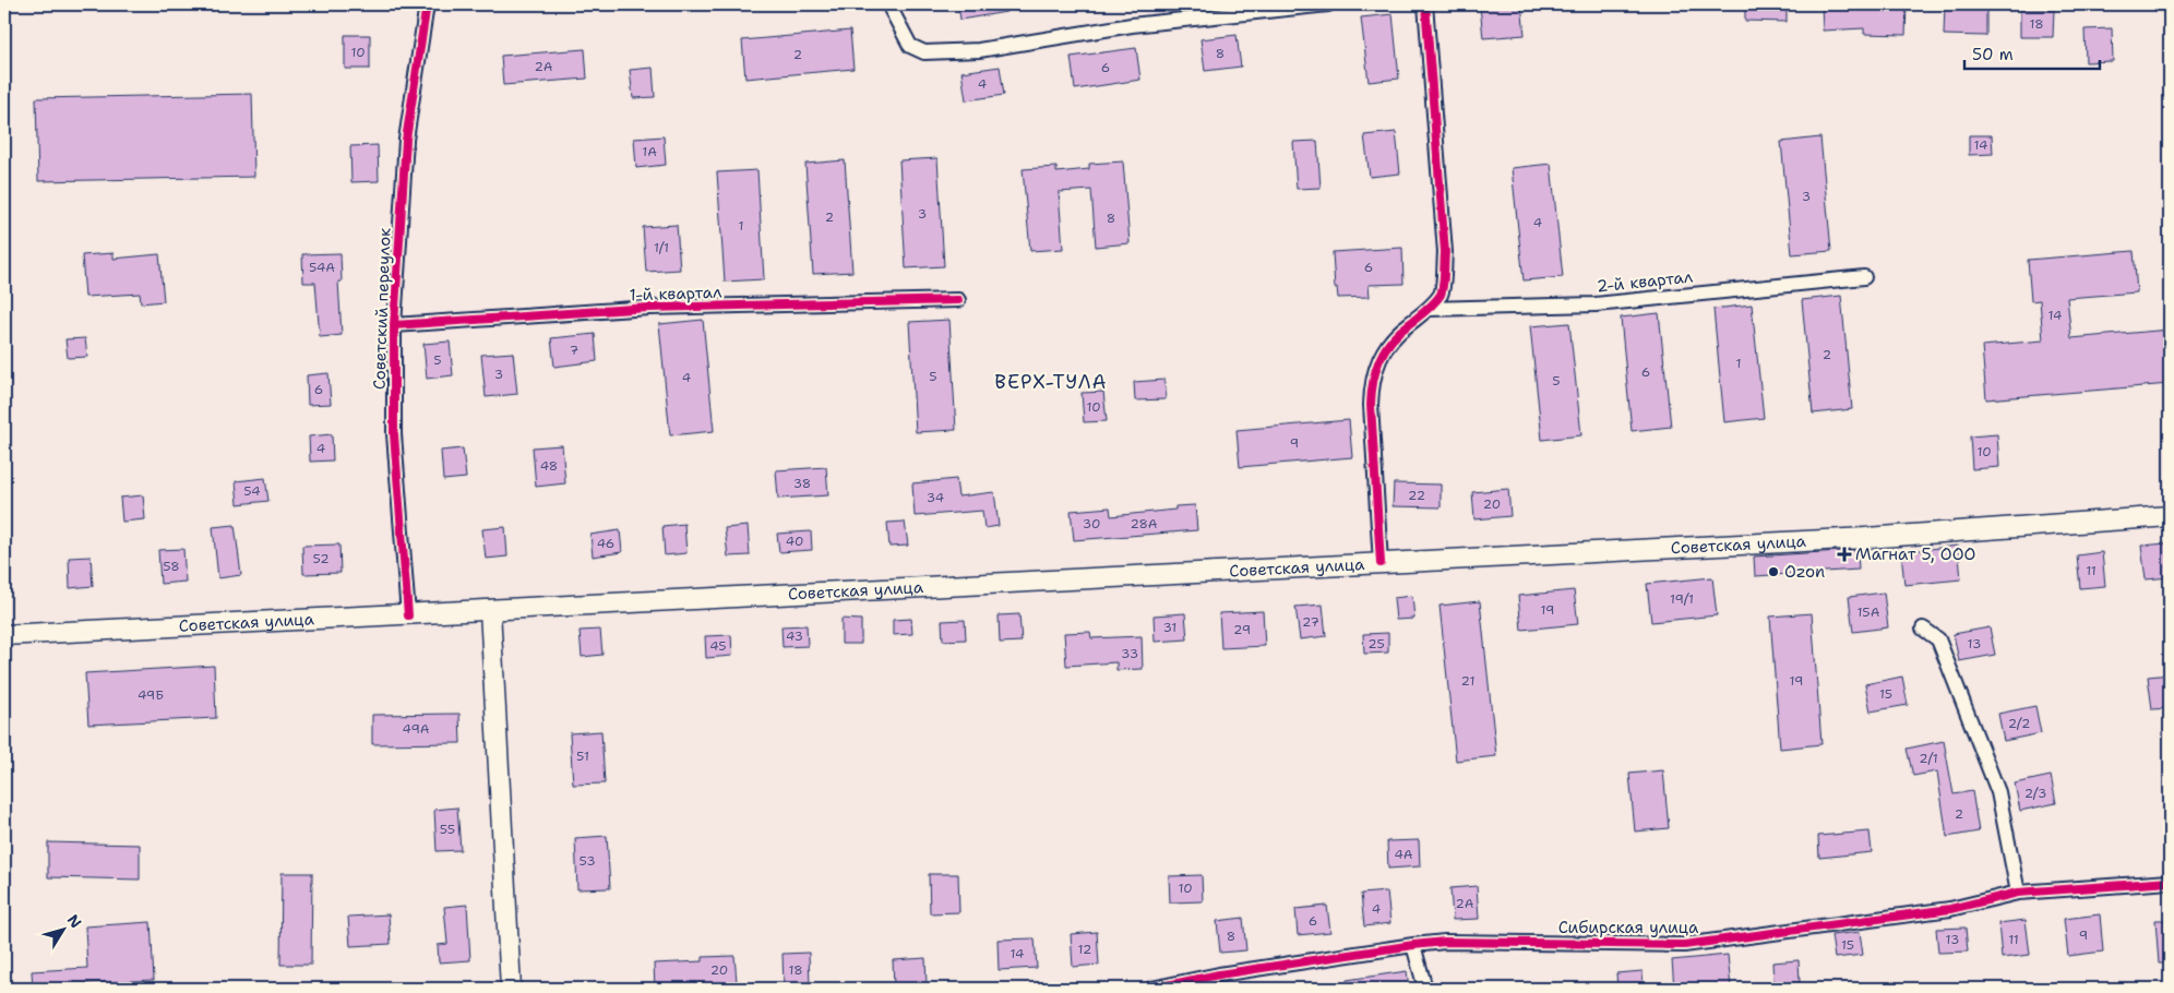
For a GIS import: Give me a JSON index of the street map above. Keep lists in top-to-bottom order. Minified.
{"streets":{"main road":["Советская улица"],"street":["2-й квартал","1-й квартал","Советский переулок","Сибирская улица"]},"crossings":[["1-й квартал","Советский переулок"],["Советский переулок","Советская улица"]],"districts":["ВЕРХ-ТУЛА"],"places":{"health":["Магнат 5, ООО"],"other":["Ozon"]},"house_numbers":["18","10","8","2","2А","6","4","14","1А","3","3","2","8","4","1","1/1","54А","6","14","7","2","5","1","6","3","5","4","5","6","10","9","4","10","48","38","54","22","34","20","30","28А","40","46","52","58","11","19/1","19","15А","27","31","29","43","25","13","45","33","21","19","15","49Б","2/2","49А","51","2/1","2/3","2","55","4А","53","10","2А","4","6","9","8","13","11","15","12","14","20","18"],"scale_bar":"50 m","north":"top right"}
